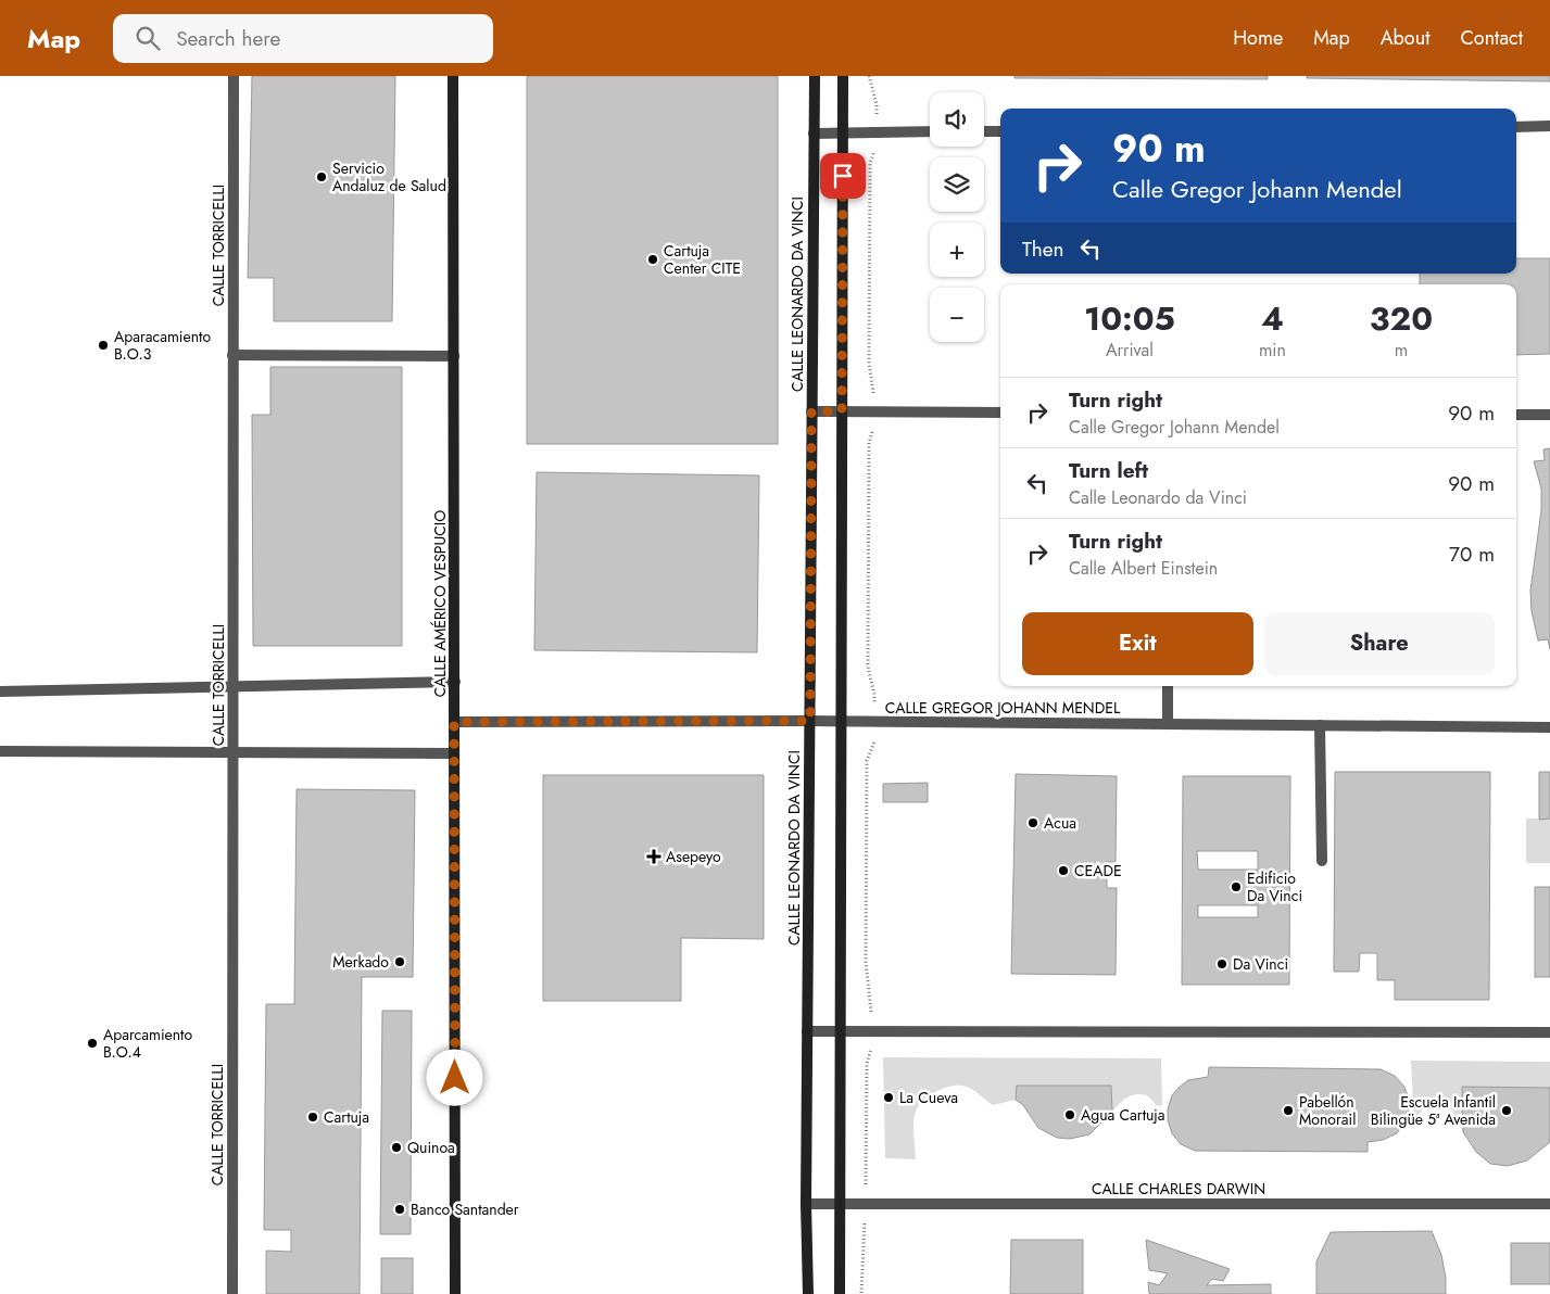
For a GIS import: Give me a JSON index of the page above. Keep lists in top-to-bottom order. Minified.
{"streets":{"street":["CALLE TORRICELLI","CALLE LEONARDO DA VINCI","CALLE AMÉRICO VESPUCIO","CALLE GREGOR JOHANN MENDEL","CALLE CHARLES DARWIN"]},"crossings":[["CALLE LEONARDO DA VINCI","CALLE GREGOR JOHANN MENDEL"],["CALLE LEONARDO DA VINCI","CALLE CHARLES DARWIN"],["CALLE AMÉRICO VESPUCIO","CALLE GREGOR JOHANN MENDEL"]],"places":{"other":["Servicio Andaluz de Salud","Cartuja Center CITE","Aparacamiento B.O.3","Acua","CEADE","Edificio Da Vinci","Merkado","Da Vinci","Aparcamiento B.O.4","La Cueva","Pabellón Monorail","Escuela Infantil Bilingüe 5ª Avenida","Agua Cartuja","Cartuja","Quinoa","Banco Santander"],"health":["Asepeyo"]},"page":{"header":"Map","search":"Search here","nav":["Home","Map","About","Contact"],"map_buttons":["+","−"],"turn":["90 m","Calle Gregor Johann Mendel"],"then":"Then","eta":["10:05","Arrival","4","min","320","m"],"list":[{"name":"Turn right","note":"Calle Gregor Johann Mendel","value":"90 m"},{"name":"Turn left","note":"Calle Leonardo da Vinci","value":"90 m"},{"name":"Turn right","note":"Calle Albert Einstein","value":"70 m"}],"buttons":["Exit","Share"]}}
